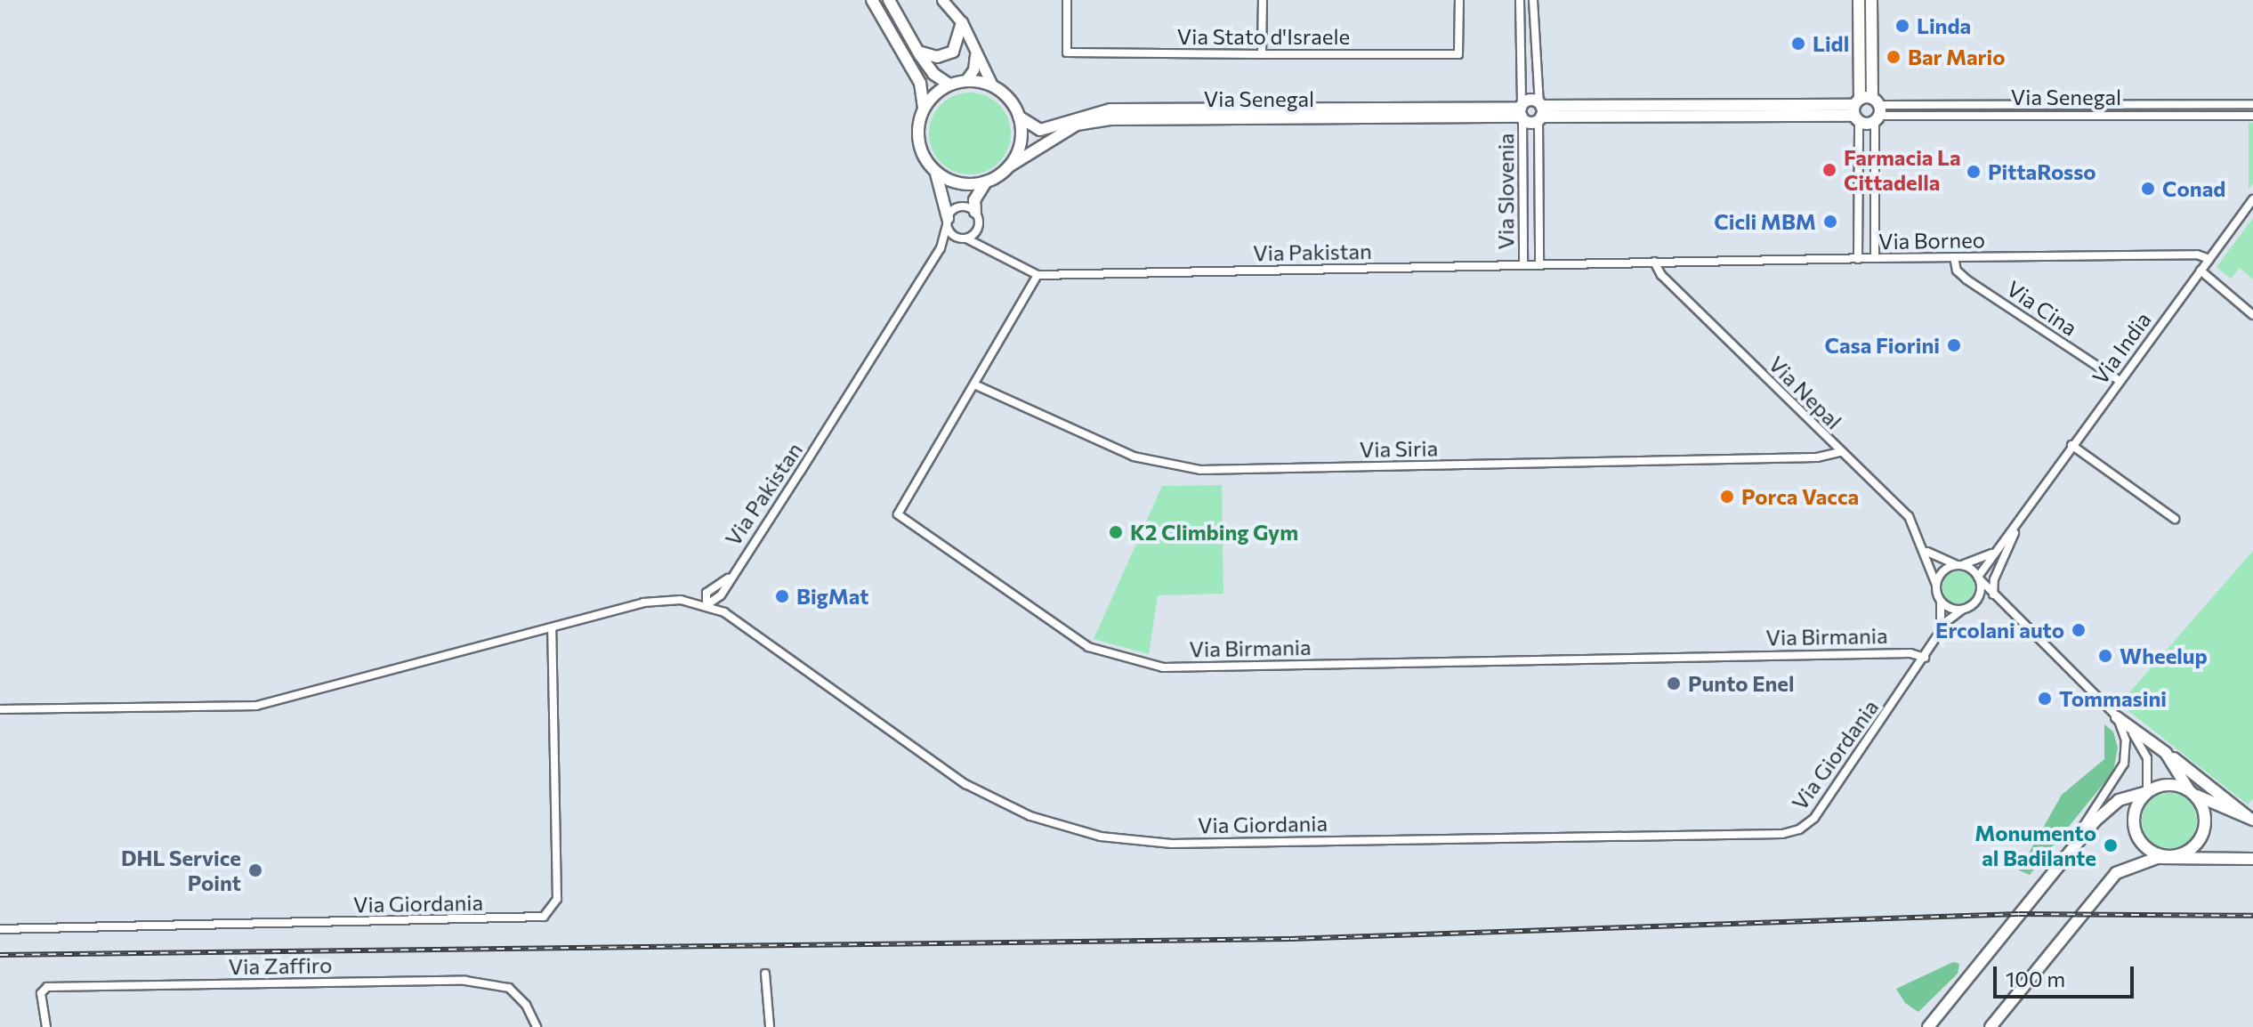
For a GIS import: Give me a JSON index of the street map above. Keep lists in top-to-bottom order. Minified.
{"streets":{"main road":["Via Senegal"],"street":["Via Stato d'Israele","Via Slovenia","Via Borneo","Via Pakistan","Via Cina","Via India","Via Nepal","Via Siria","Via Birmania","Via Giordania","Via Zaffiro"]},"crossings":[["Via Senegal","Via Slovenia"],["Via Slovenia","Via Pakistan"],["Via Borneo","Via Pakistan"],["Via Borneo","Via Cina"],["Via Borneo","Via India"],["Via Borneo","Via Nepal"],["Via Pakistan","Via Nepal"],["Via Pakistan","Via Birmania"],["Via Pakistan","Via Giordania"],["Via Cina","Via India"],["Via India","Via Nepal"],["Via India","Via Giordania"],["Via Nepal","Via Siria"],["Via Nepal","Via Giordania"],["Via Siria","Via Birmania"],["Via Birmania","Via Giordania"]],"places":["Linda","Lidl","Bar Mario","Farmacia La Cittadella","PittaRosso","Conad","Cicli MBM","Casa Fiorini","Porca Vacca","K2 Climbing Gym","BigMat","Ercolani auto","Wheelup","Punto Enel","Tommasini","Monumento al Badilante","DHL Service Point"],"scale_bar":"100 m"}
